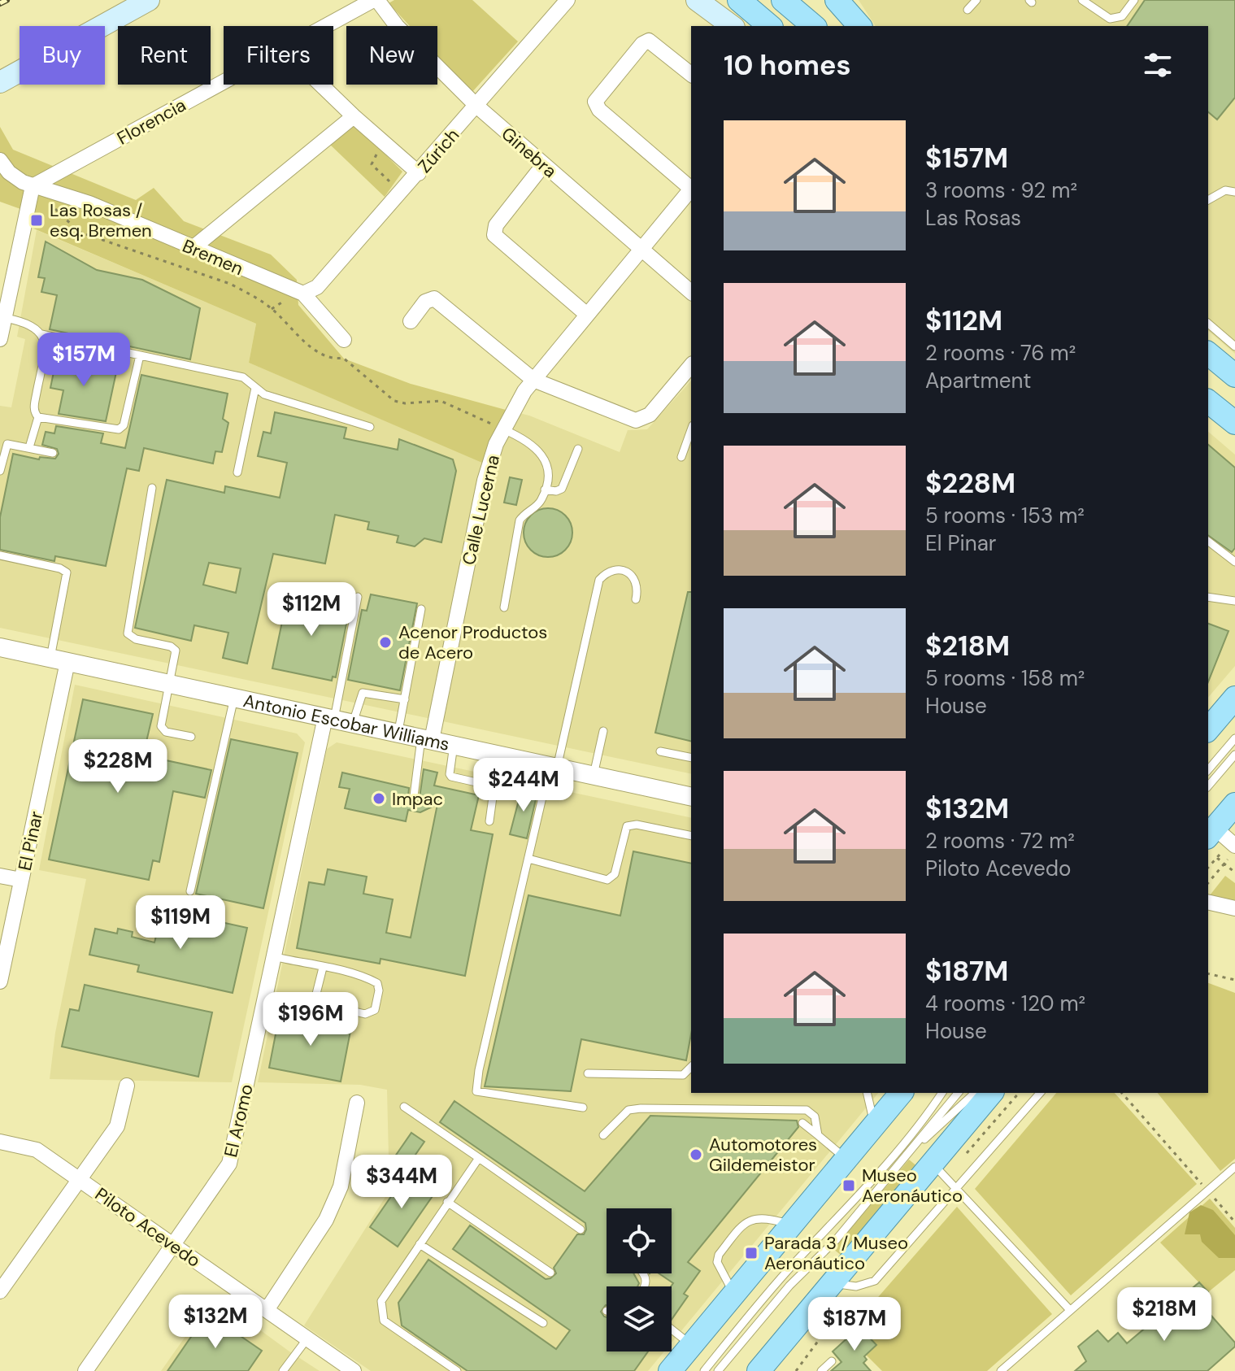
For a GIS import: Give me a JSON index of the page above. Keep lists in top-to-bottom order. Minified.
{"streets":{"street":["Florencia","Zúrich","Ginebra","Bremen","Calle Lucerna","Antonio Escobar Williams","El Pinar","El Aromo","Piloto Acevedo"]},"crossings":[["Florencia","Ginebra"],["Florencia","Bremen"],["Zúrich","Ginebra"],["Zúrich","Bremen"],["Ginebra","Calle Lucerna"],["Calle Lucerna","Antonio Escobar Williams"],["Antonio Escobar Williams","El Pinar"],["Antonio Escobar Williams","El Aromo"],["El Aromo","Piloto Acevedo"]],"places":{"transit":["Las Rosas / esq. Bremen","Museo Aeronáutico","Parada 3 / Museo Aeronáutico"],"other":["Acenor Productos de Acero","Impac","Automotores Gildemeistor"]},"page":{"chip":["Buy","Rent","Filters","New"],"heading":"10 homes","list":[{"name":"$157M","note":"3 rooms · 92 m² · Las Rosas"},{"name":"$112M","note":"2 rooms · 76 m² · Apartment"},{"name":"$228M","note":"5 rooms · 153 m² · El Pinar"},{"name":"$218M","note":"5 rooms · 158 m² · House"},{"name":"$132M","note":"2 rooms · 72 m² · Piloto Acevedo"},{"name":"$187M","note":"4 rooms · 120 m² · House"}],"price":["$157M","$112M","$228M","$244M","$119M","$196M","$344M","$218M","$132M","$187M"]}}
